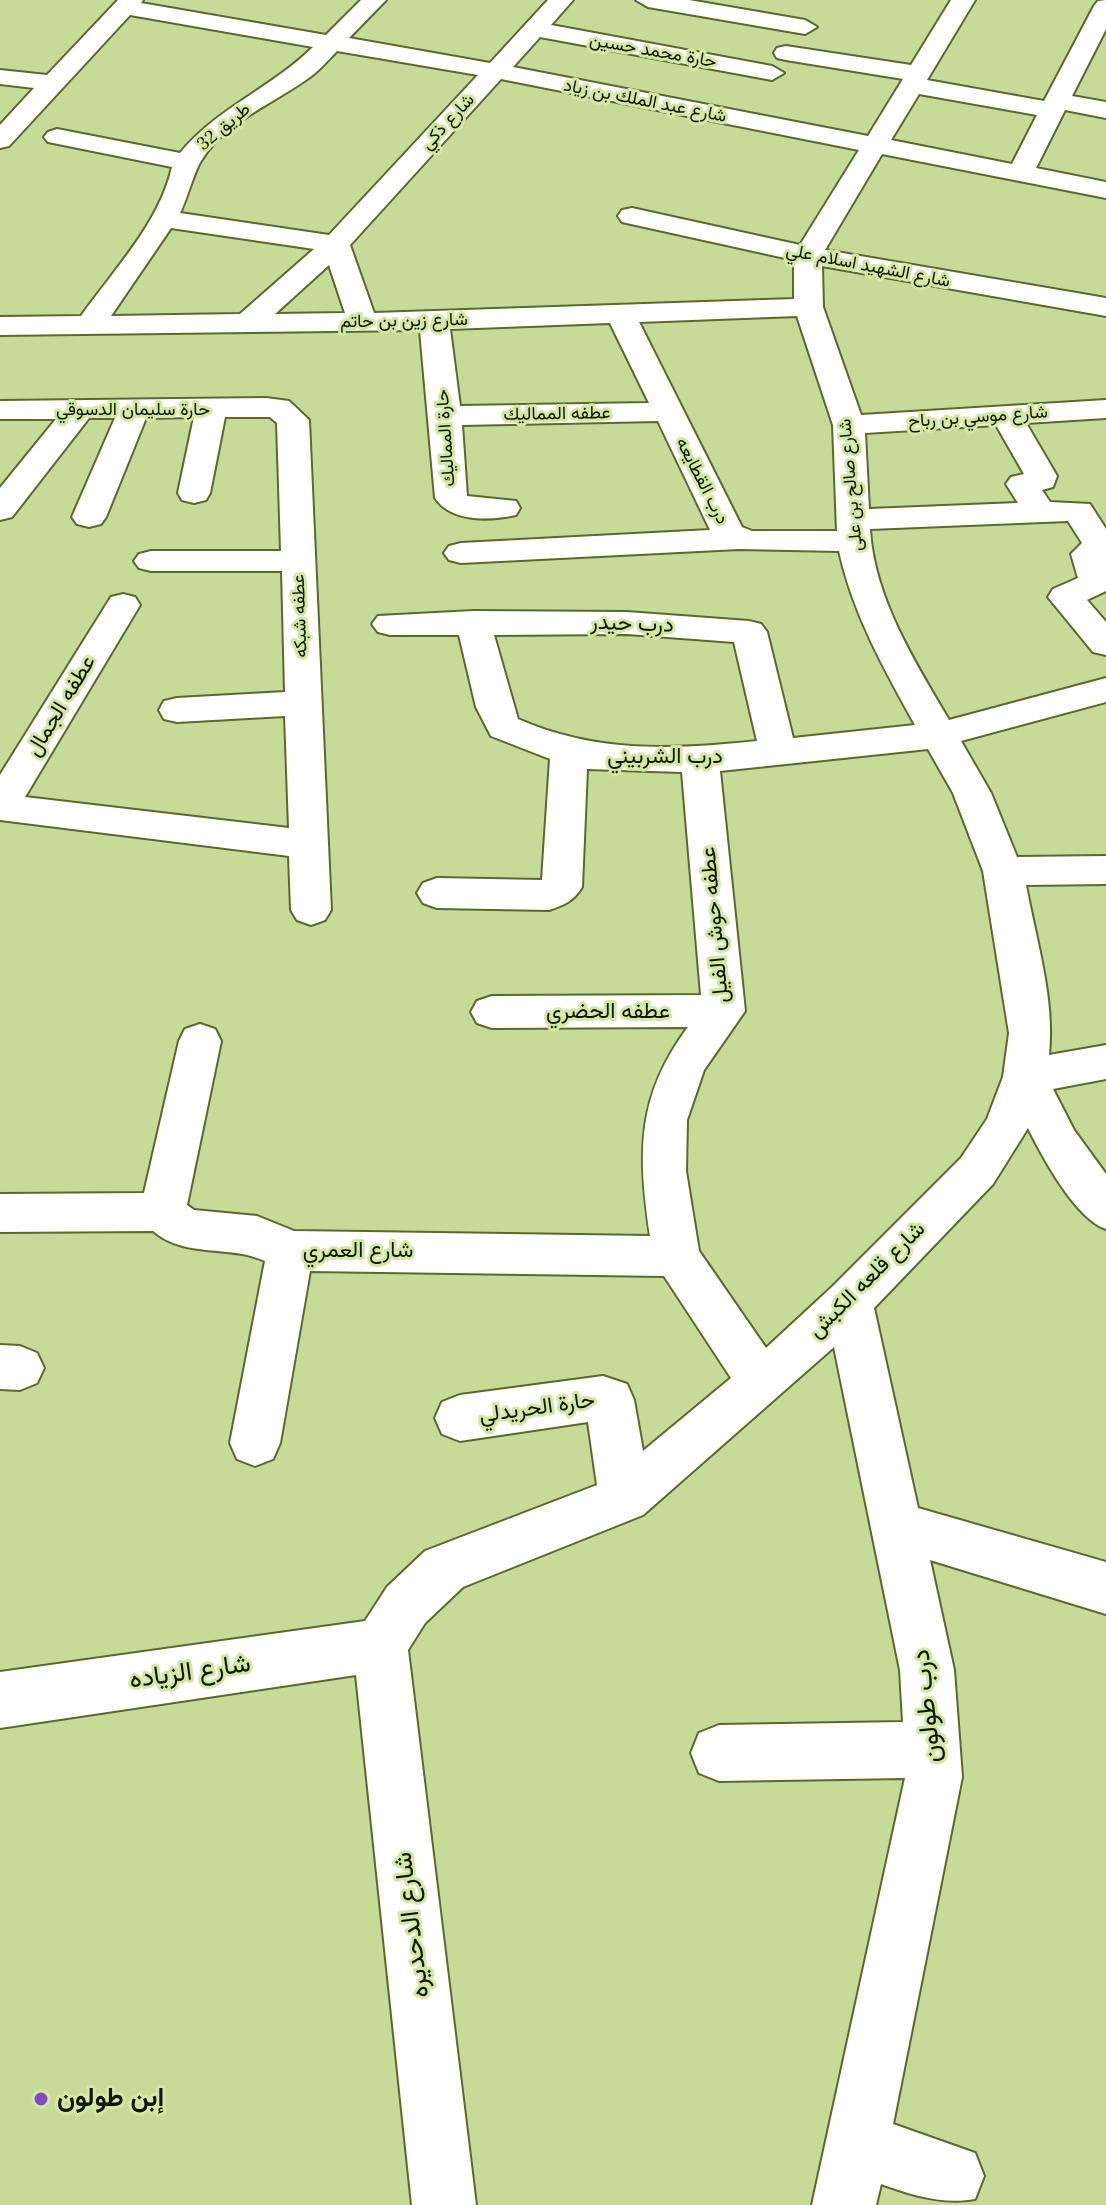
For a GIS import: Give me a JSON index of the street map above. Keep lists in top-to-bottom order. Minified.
{"streets":{"street":["حارة محمد حسين","شارع عبد الملك بن زياد","شارع ذكي","طريق 32","شارع الشهيد اسلام علي","شارع زين بن حاتم","حارة سليمان الدسوقي","عطفه المماليك","شارع موسي بن رباح","حارة المماليك","درب القطايعه","شارع صالح بن على","عطفه شبكه","درب حيدر","عطفه الجمال","درب الشربيني","عطفه حوش الفيل","عطفه الحضري","شارع العمري","شارع قلعه الكبش","حارة الحريدلي","شارع الزياده","درب طولون","شارع الدحديره"]},"crossings":[["حارة محمد حسين","شارع ذكي"],["شارع عبد الملك بن زياد","شارع ذكي"],["شارع عبد الملك بن زياد","طريق 32"],["شارع ذكي","شارع زين بن حاتم"],["طريق 32","شارع زين بن حاتم"],["شارع الشهيد اسلام علي","شارع صالح بن على"],["شارع زين بن حاتم","حارة المماليك"],["شارع زين بن حاتم","درب القطايعه"],["شارع زين بن حاتم","شارع صالح بن على"],["حارة سليمان الدسوقي","عطفه شبكه"],["عطفه المماليك","حارة المماليك"],["عطفه المماليك","درب القطايعه"],["شارع موسي بن رباح","شارع صالح بن على"],["درب القطايعه","شارع صالح بن على"],["شارع صالح بن على","درب الشربيني"],["شارع صالح بن على","شارع قلعه الكبش"],["درب حيدر","درب الشربيني"],["درب الشربيني","عطفه حوش الفيل"],["درب الشربيني","شارع قلعه الكبش"],["عطفه حوش الفيل","عطفه الحضري"],["عطفه حوش الفيل","شارع العمري"],["عطفه حوش الفيل","شارع قلعه الكبش"],["شارع قلعه الكبش","حارة الحريدلي"],["شارع قلعه الكبش","شارع الزياده"],["شارع قلعه الكبش","درب طولون"],["شارع قلعه الكبش","شارع الدحديره"],["شارع الزياده","شارع الدحديره"]],"places":["إبن طولون"]}
